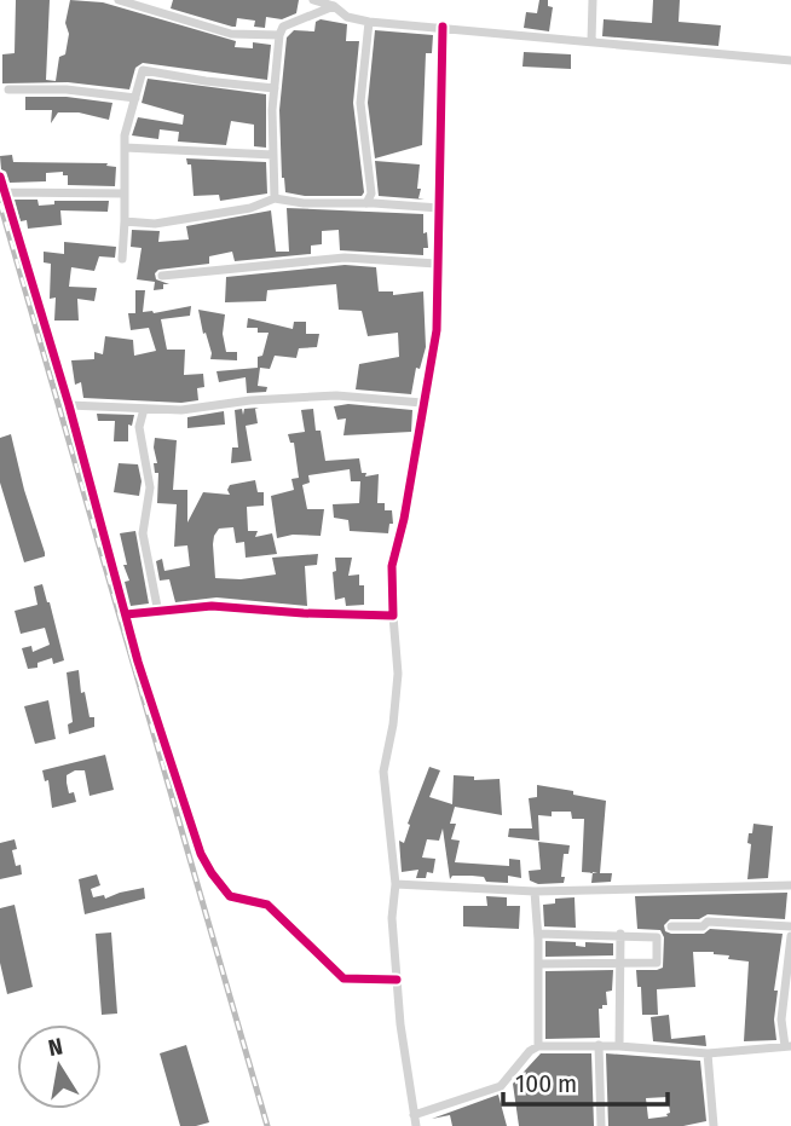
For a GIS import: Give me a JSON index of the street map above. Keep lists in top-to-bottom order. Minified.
{"scale_bar":"100 m","north":"top"}
